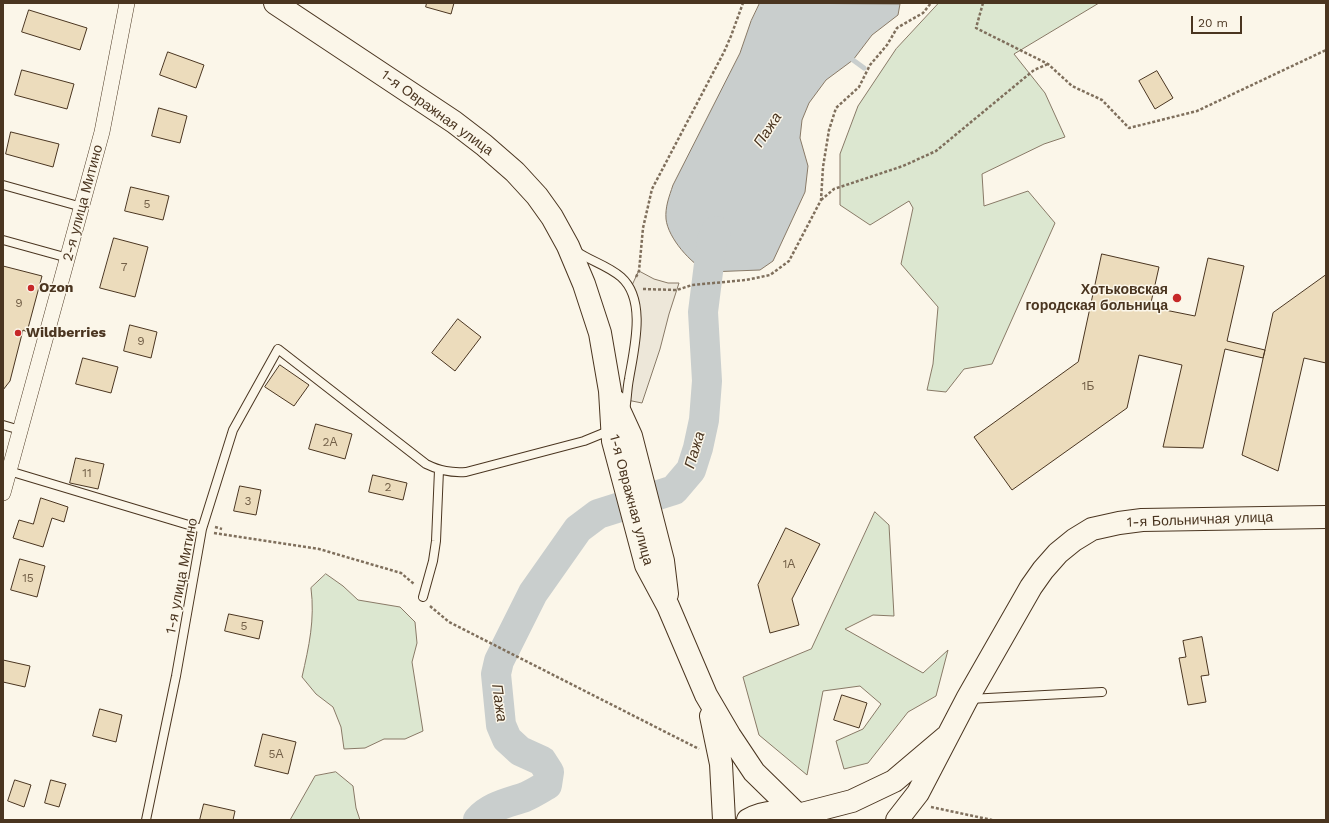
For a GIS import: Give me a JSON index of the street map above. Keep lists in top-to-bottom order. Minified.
{"streets":{"street":["1-я Овражная улица","2-я улица Митино","1-я Больничная улица"],"lane":["1-я улица Митино"]},"water":["Пажа"],"places":["Ozon","Хотьковская городская больница","Wildberries"],"house_numbers":["5","7","9","9","1Б","2А","11","2","3","1А","15","5","5А"],"scale_bar":"20 m"}
